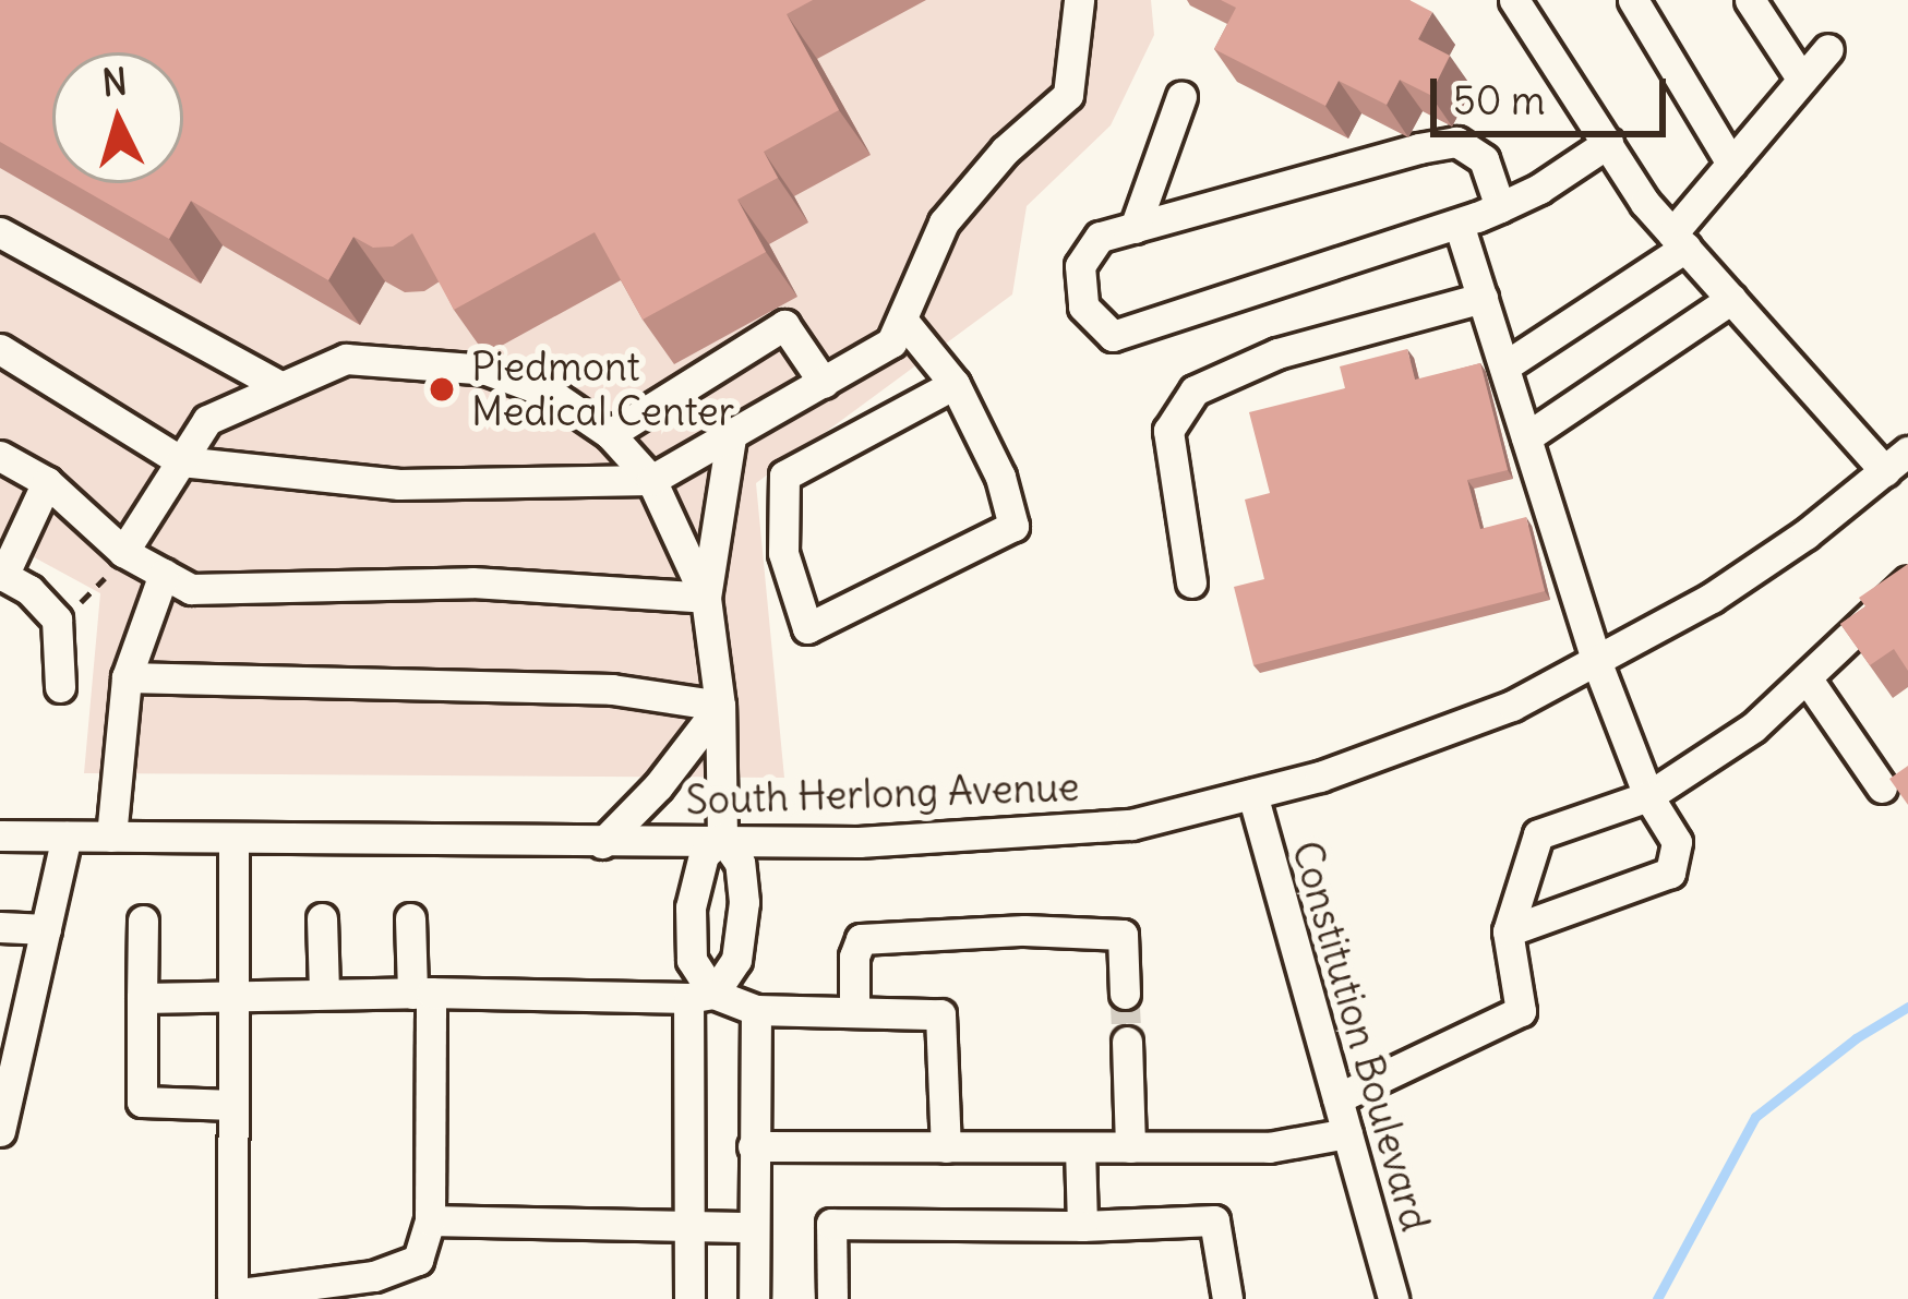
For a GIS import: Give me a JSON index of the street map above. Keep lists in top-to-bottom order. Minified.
{"streets":{"street":["South Herlong Avenue","Constitution Boulevard"]},"crossings":[["South Herlong Avenue","Constitution Boulevard"]],"places":["Piedmont Medical Center"],"scale_bar":"50 m","north":"top"}
